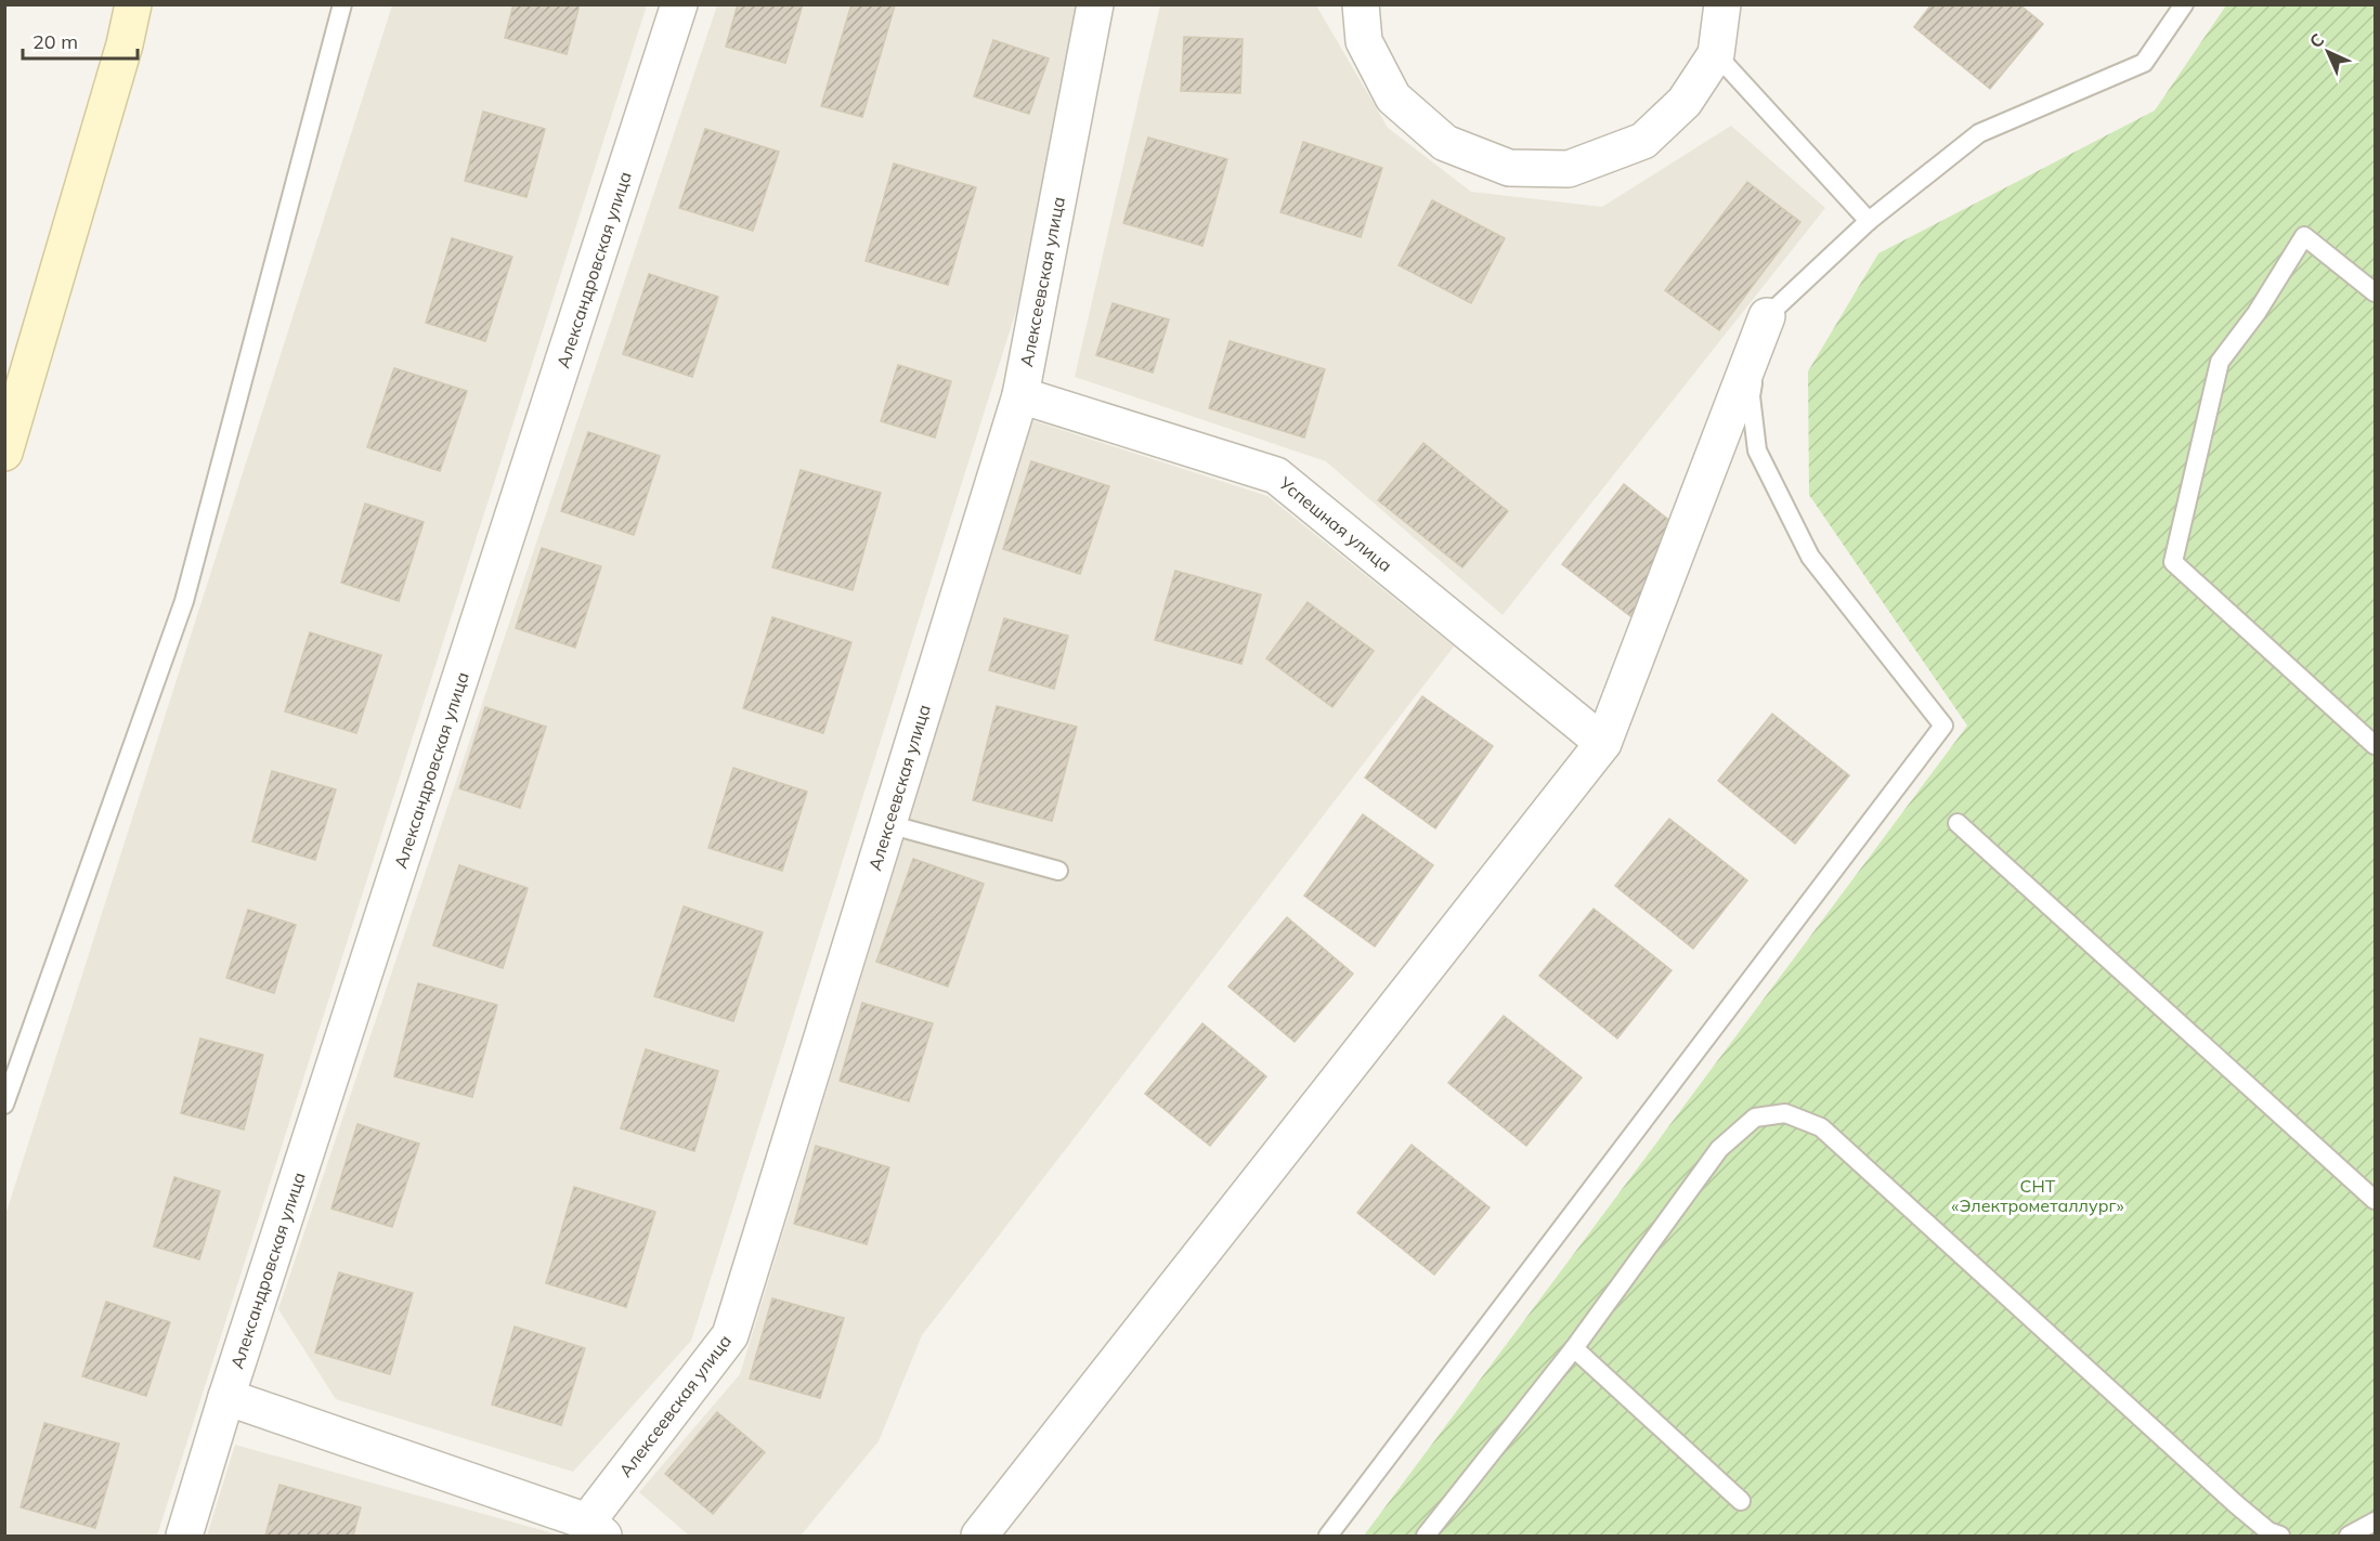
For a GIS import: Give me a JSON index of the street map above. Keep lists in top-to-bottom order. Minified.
{"streets":{"street":["Александровская улица","Алексеевская улица","Успешная улица"]},"crossings":[["Алексеевская улица","Успешная улица"]],"parks":["СНТ «Электрометаллург»"],"scale_bar":"20 m","north":"top left"}
